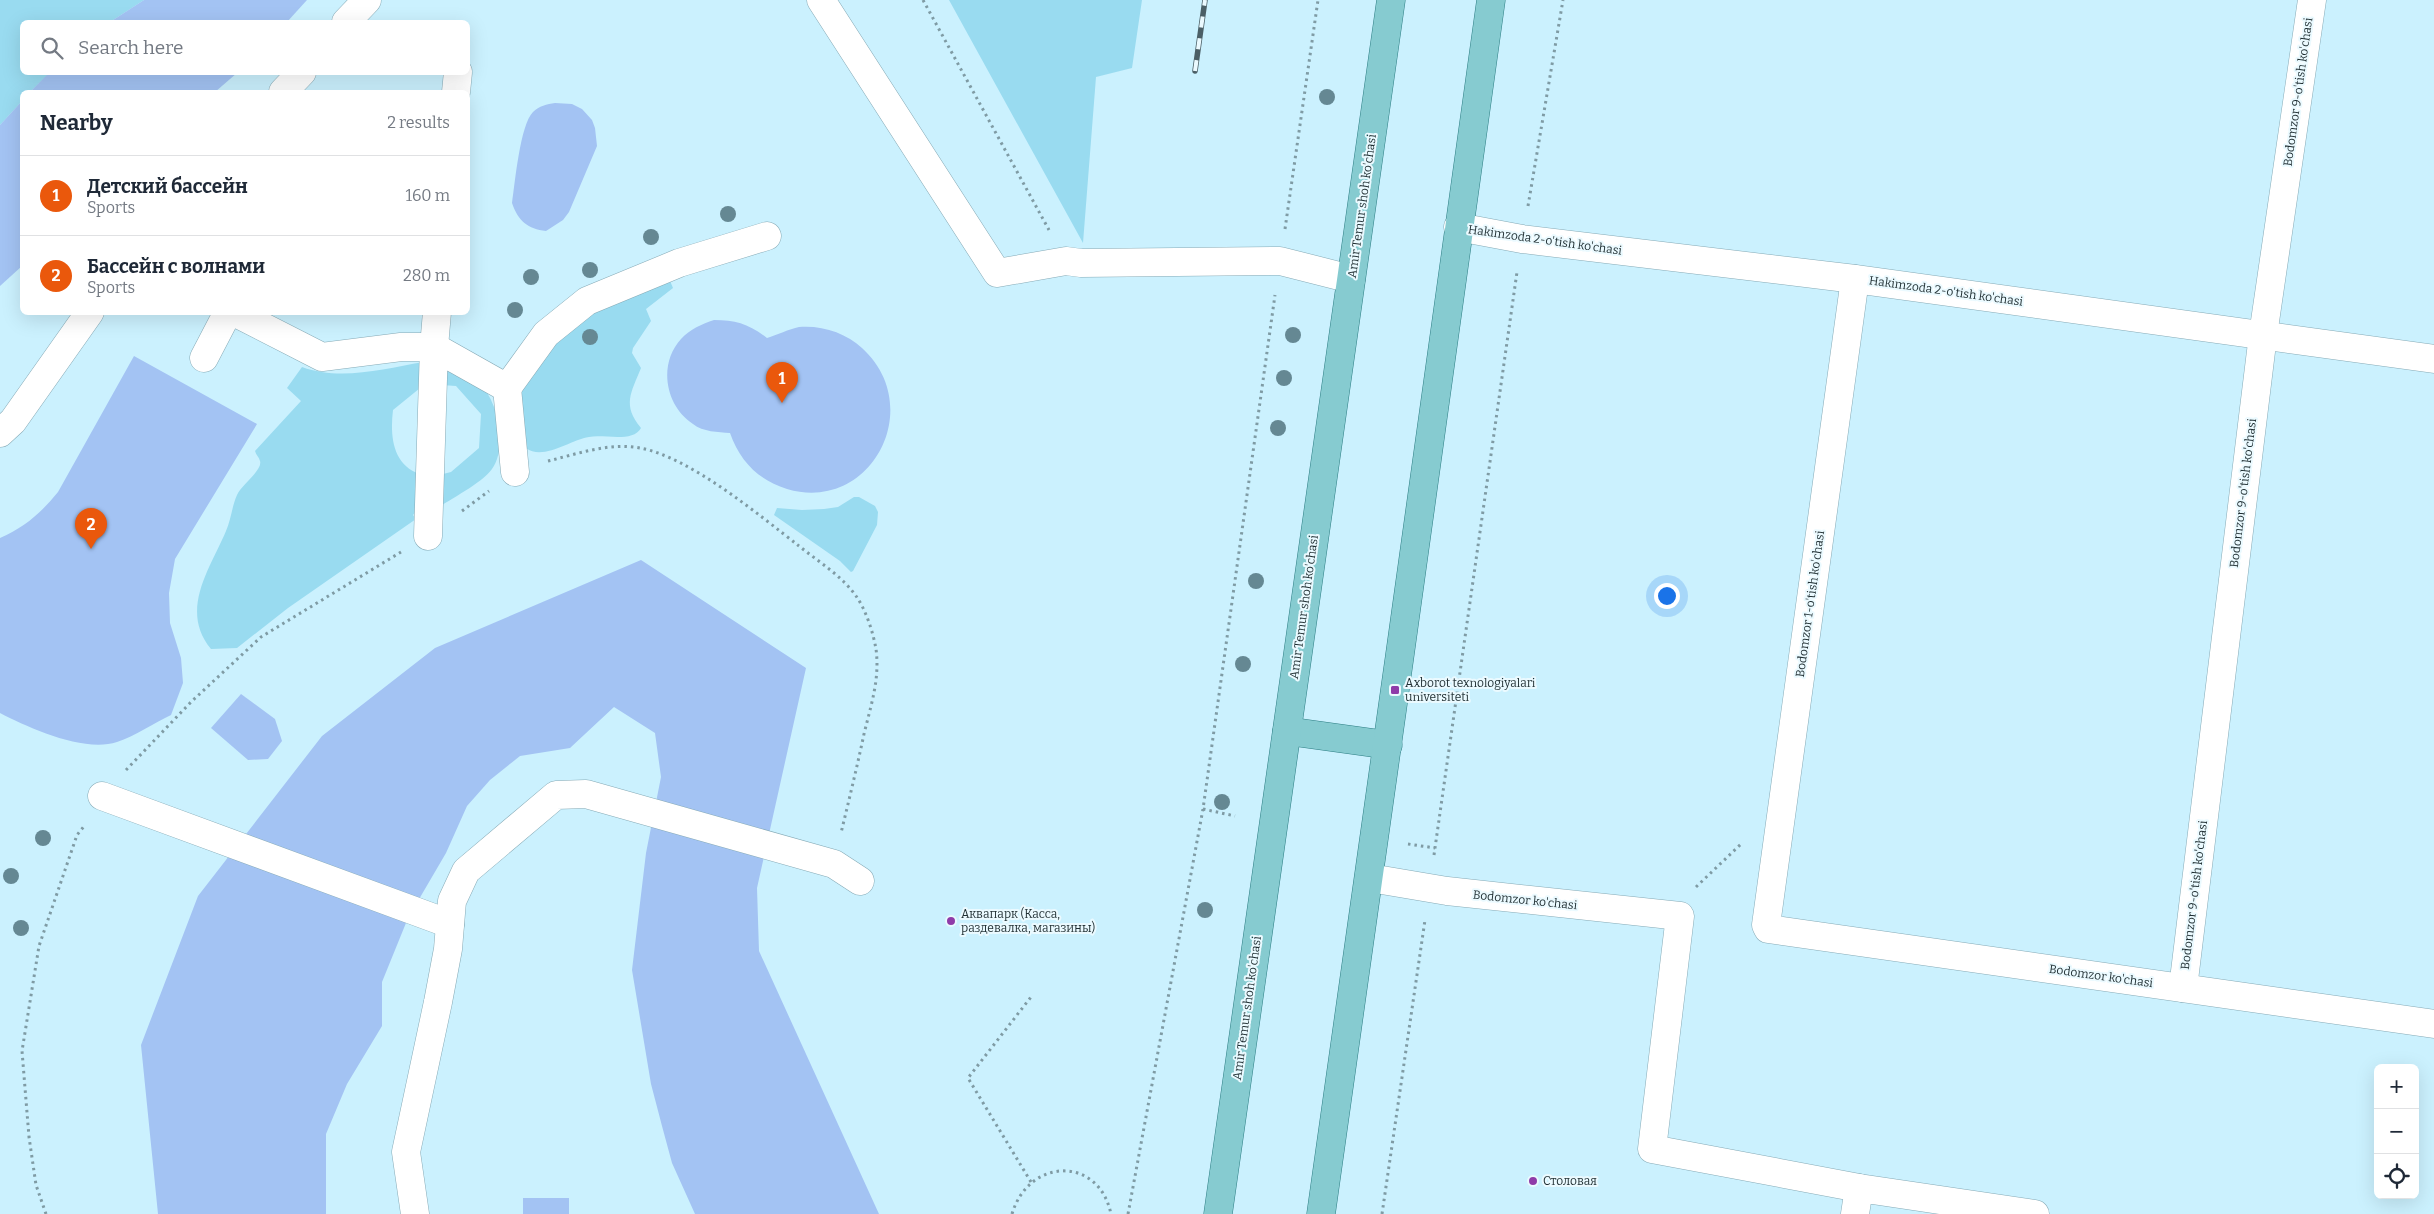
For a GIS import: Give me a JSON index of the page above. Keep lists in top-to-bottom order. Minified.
{"streets":{"main road":["Amir Temur shoh ko'chasi"],"street":["Bodomzor 9-o'tish ko'chasi","Hakimzoda 2-o'tish ko'chasi","Bodomzor 1-o'tish ko'chasi","Bodomzor ko'chasi"]},"crossings":[["Bodomzor 9-o'tish ko'chasi","Hakimzoda 2-o'tish ko'chasi"],["Bodomzor 9-o'tish ko'chasi","Bodomzor ko'chasi"],["Hakimzoda 2-o'tish ko'chasi","Bodomzor 1-o'tish ko'chasi"],["Bodomzor 1-o'tish ko'chasi","Bodomzor ko'chasi"]],"places":{"transit":["Axborot texnologiyalari universiteti"],"other":["Аквапарк (Касса, раздевалка, магазины)","Столовая"]},"page":{"search":"Search here","heading":["Nearby","2 results"],"list":[{"mark":"1","name":"Детский бассейн","note":"Sports","value":"160 m"},{"mark":"2","name":"Бассейн с волнами","note":"Sports","value":"280 m"}],"pins":["1","2"],"map_buttons":["+","−"]}}
